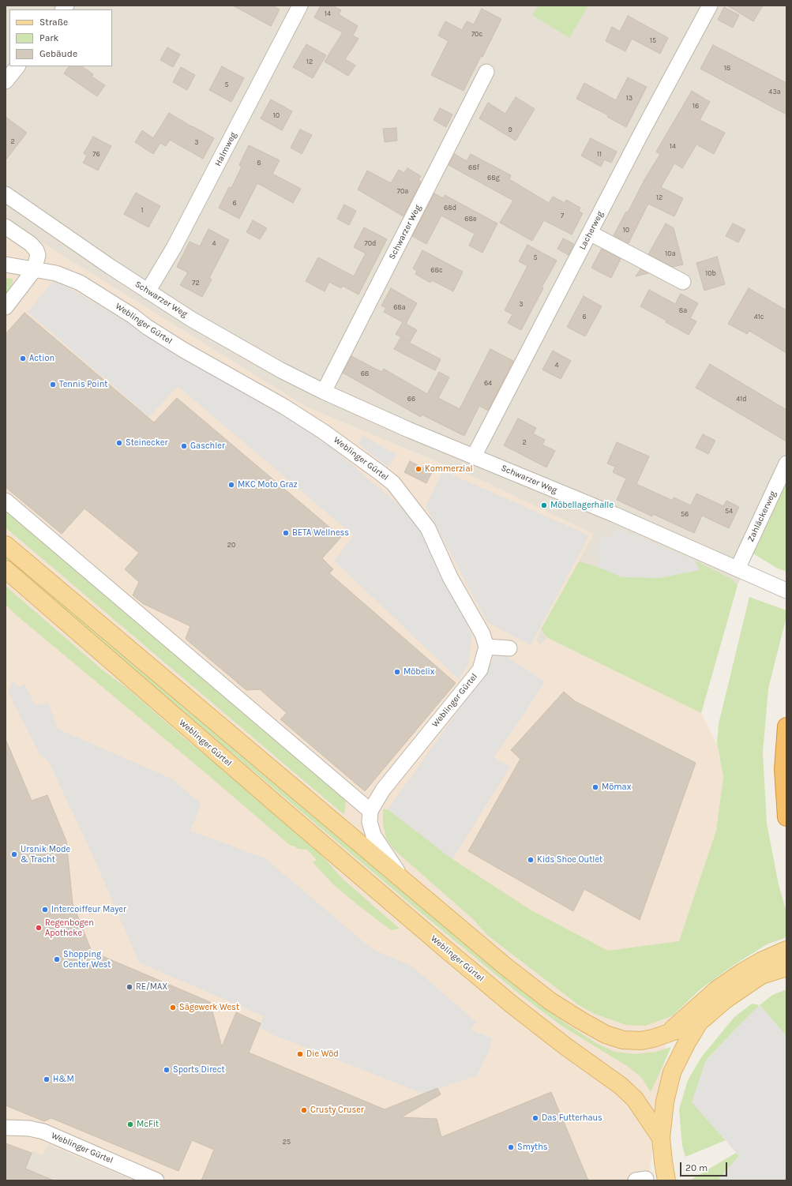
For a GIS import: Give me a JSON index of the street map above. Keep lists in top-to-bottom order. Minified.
{"streets":{"main road":["Weblinger Gürtel"],"street":["Halmweg","Lacherweg","Schwarzer Weg","Zahläckerweg"]},"crossings":[["Halmweg","Schwarzer Weg"],["Lacherweg","Schwarzer Weg"],["Schwarzer Weg","Zahläckerweg"]],"places":["Action","Tennis Point","Steinecker","Gaschler","Kommerzial","MKC Moto Graz","Möbellagerhalle","BETA Wellness","Möbelix","Mömax","Ursnik Mode & Tracht","Kids Shoe Outlet","Intercoiffeur Mayer","Regenbogen Apotheke","Shopping Center West","RE/MAX","Sägewerk West","Die Wöd","Sports Direct","H&M","Crusty Cruser","Das Futterhaus","McFit","Smyths"],"house_numbers":["14","70c","15","12","18","5","43a","13","16","10","9","2","3","14","76","11","8","68f","68g","70a","12","6","68d","1","7","68e","10","4","70d","10a","5","68c","10b","72","3","68a","8a","6","41c","4","68","64","66","41d","2","54","56","20","25"],"legend":["Straße","Park","Gebäude"],"scale_bar":"20 m"}
